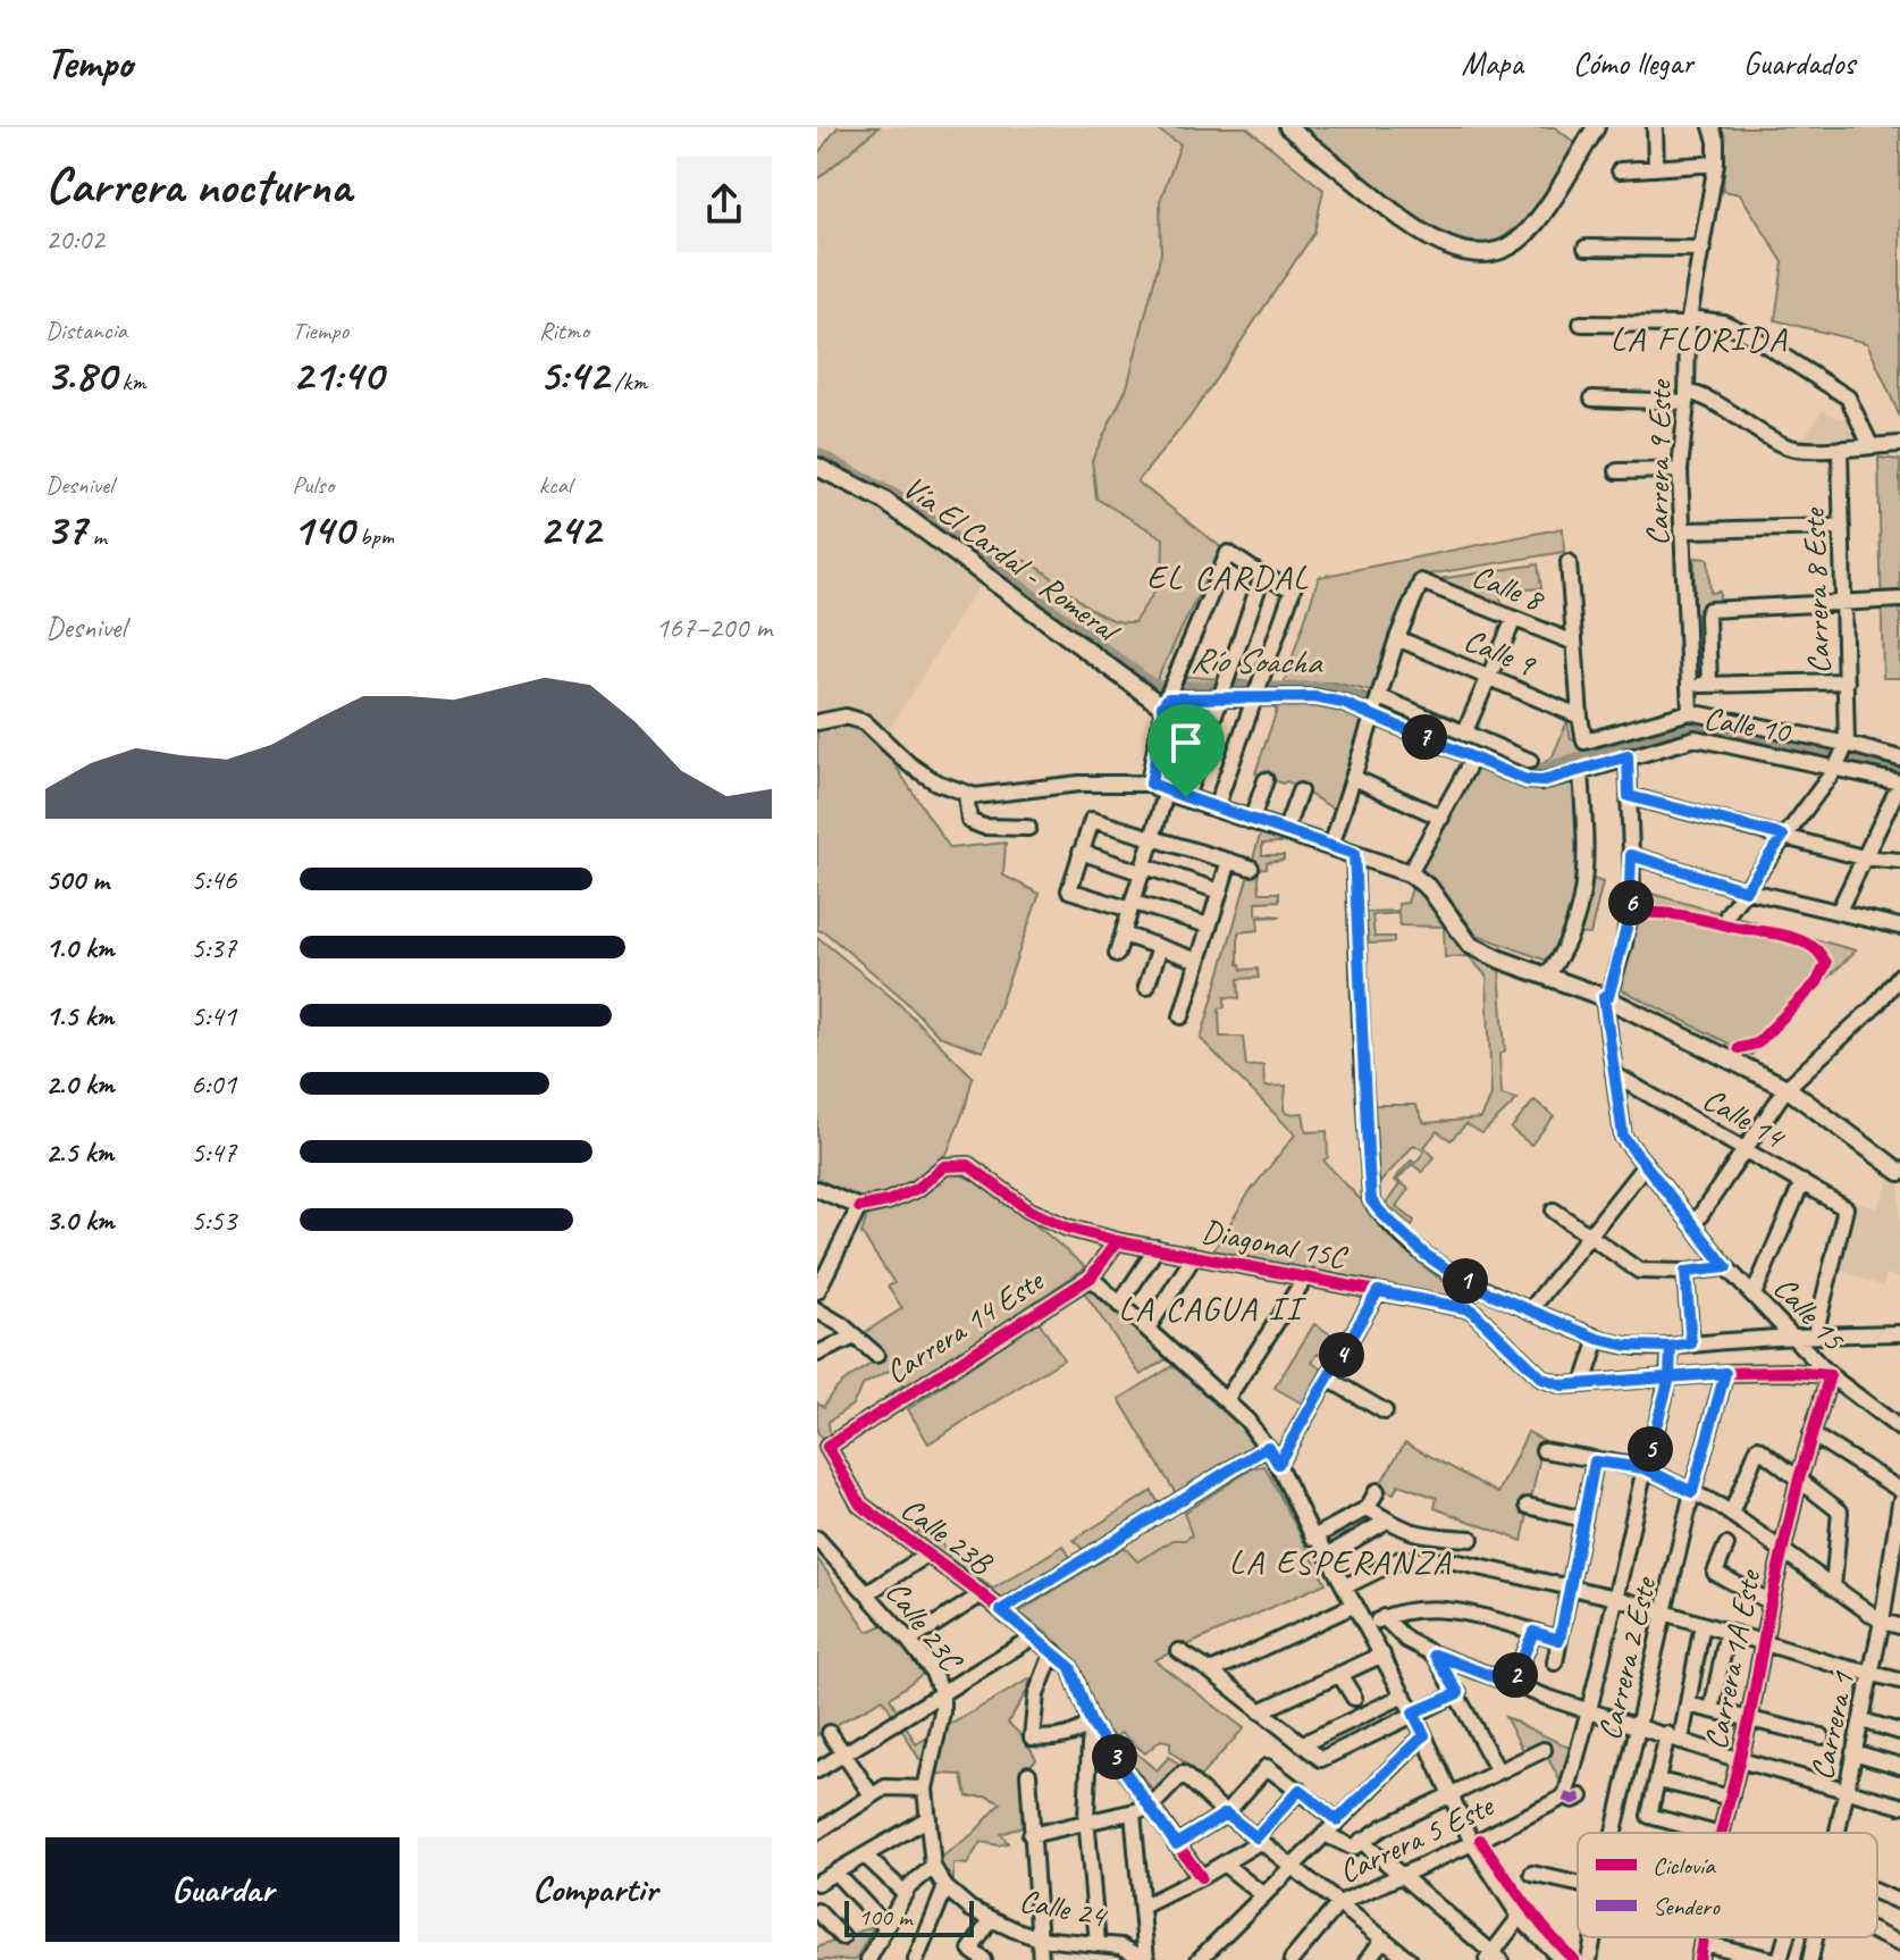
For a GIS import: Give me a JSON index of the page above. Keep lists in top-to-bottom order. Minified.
{"streets":{"main road":["Vía El Cardal - Romeral"],"street":["Carrera 9 Este","Calle 8","Carrera 8 Este","Calle 9","Calle 10","Calle 14","Diagonal 15C","Calle 15","Carrera 14 Este","Calle 23B","Calle 23C","Carrera 2 Este","Carrera 1A Este","Carrera 1","Carrera 5 Este","Calle 24"]},"crossings":[["Carrera 9 Este","Calle 10"],["Vía El Cardal - Romeral","Calle 10"],["Calle 8","Calle 9"],["Carrera 8 Este","Calle 10"],["Calle 9","Calle 10"],["Calle 14","Calle 15"],["Diagonal 15C","Calle 15"],["Diagonal 15C","Carrera 14 Este"],["Diagonal 15C","Carrera 2 Este"],["Diagonal 15C","Carrera 1A Este"],["Calle 15","Carrera 1A Este"],["Carrera 14 Este","Calle 23B"],["Calle 23C","Calle 24"]],"districts":["LA FLORIDA","EL CARDAL","LA CAGUA II","LA ESPERANZA"],"water":["Río Soacha"],"legend":["Ciclovía","Sendero"],"scale_bar":"100 m","page":{"header":"Tempo","nav":["Mapa","Cómo llegar","Guardados"],"heading":["Carrera nocturna","20:02"],"stats":[["Distancia","3.80 km"],["Tiempo","21:40"],["Ritmo","5:42 /km"],["Desnivel","37 m"],["Pulso","140 bpm"],["kcal","242"]],"chart":["Desnivel","167–200 m"],"pins":["7","6","1","4","5","2","3"],"list":[{"name":"500 m","note":"5:46"},{"name":"1.0 km","note":"5:37"},{"name":"1.5 km","note":"5:41"},{"name":"2.0 km","note":"6:01"},{"name":"2.5 km","note":"5:47"},{"name":"3.0 km","note":"5:53"}],"buttons":["Guardar","Compartir"],"scale":"100 m"}}
